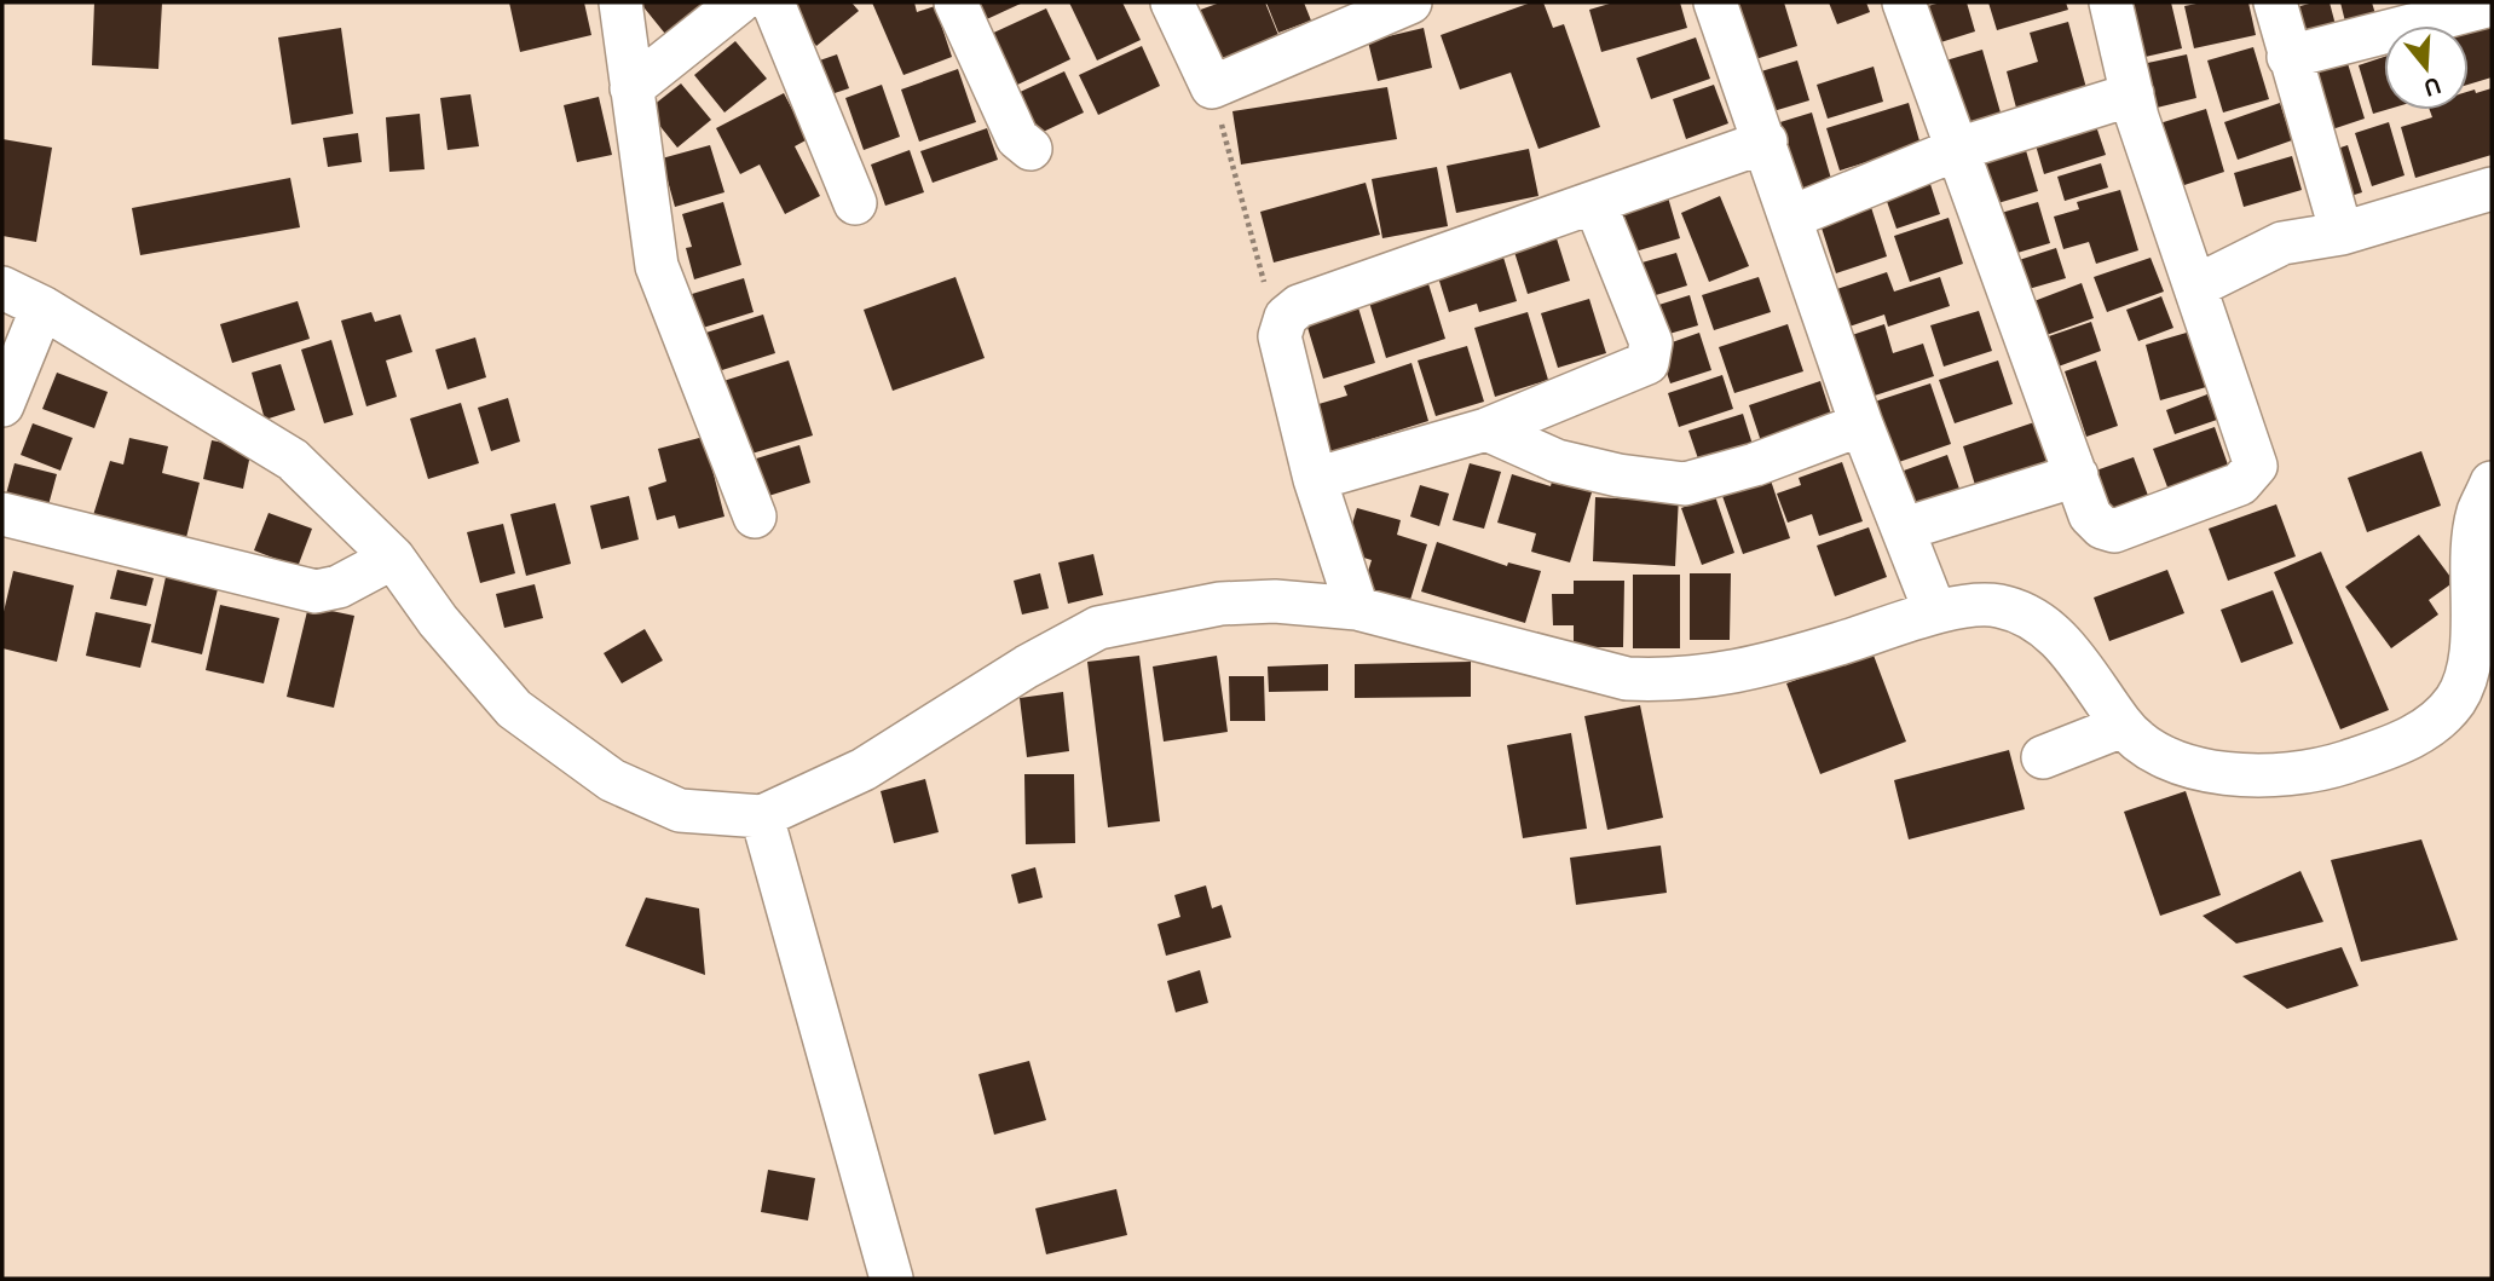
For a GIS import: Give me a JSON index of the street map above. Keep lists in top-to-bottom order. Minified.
{"north":"bottom"}
